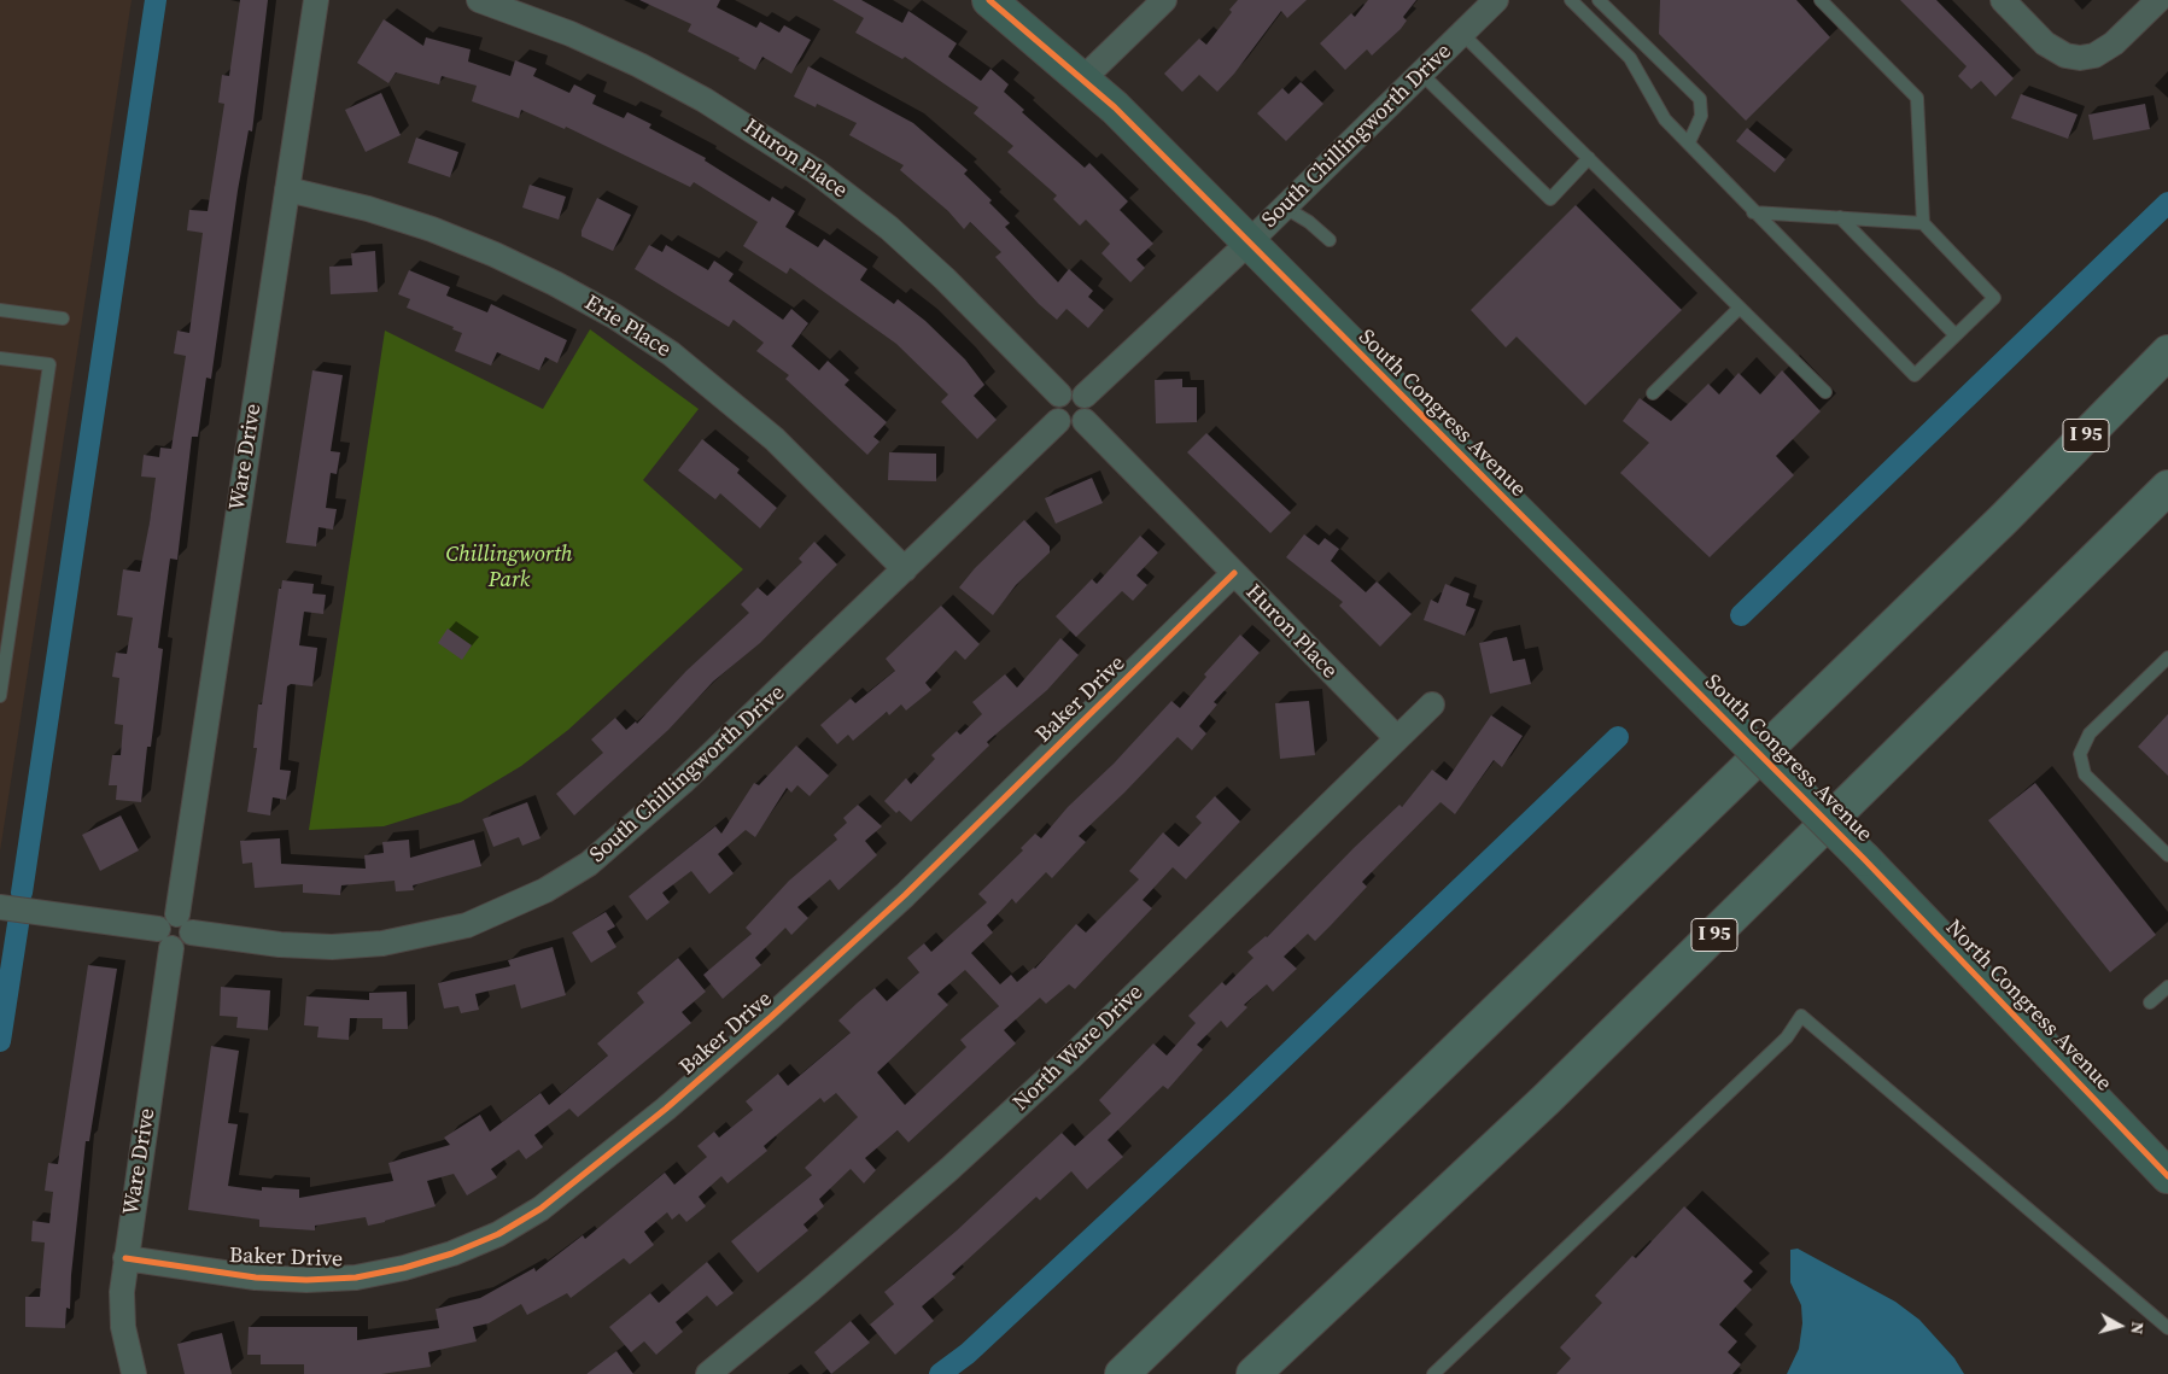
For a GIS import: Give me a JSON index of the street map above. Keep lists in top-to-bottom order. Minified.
{"streets":{"highway":["I 95"],"street":["South Chillingworth Drive","Huron Place","Erie Place","South Congress Avenue","Ware Drive","Baker Drive","North Congress Avenue","North Ware Drive"]},"crossings":[["South Chillingworth Drive","Huron Place"],["South Chillingworth Drive","Erie Place"],["South Chillingworth Drive","South Congress Avenue"],["South Chillingworth Drive","Ware Drive"],["Huron Place","Baker Drive"],["Huron Place","North Ware Drive"],["Erie Place","Ware Drive"],["South Congress Avenue","North Congress Avenue"],["Ware Drive","Baker Drive"]],"parks":["Chillingworth Park"],"north":"right"}
